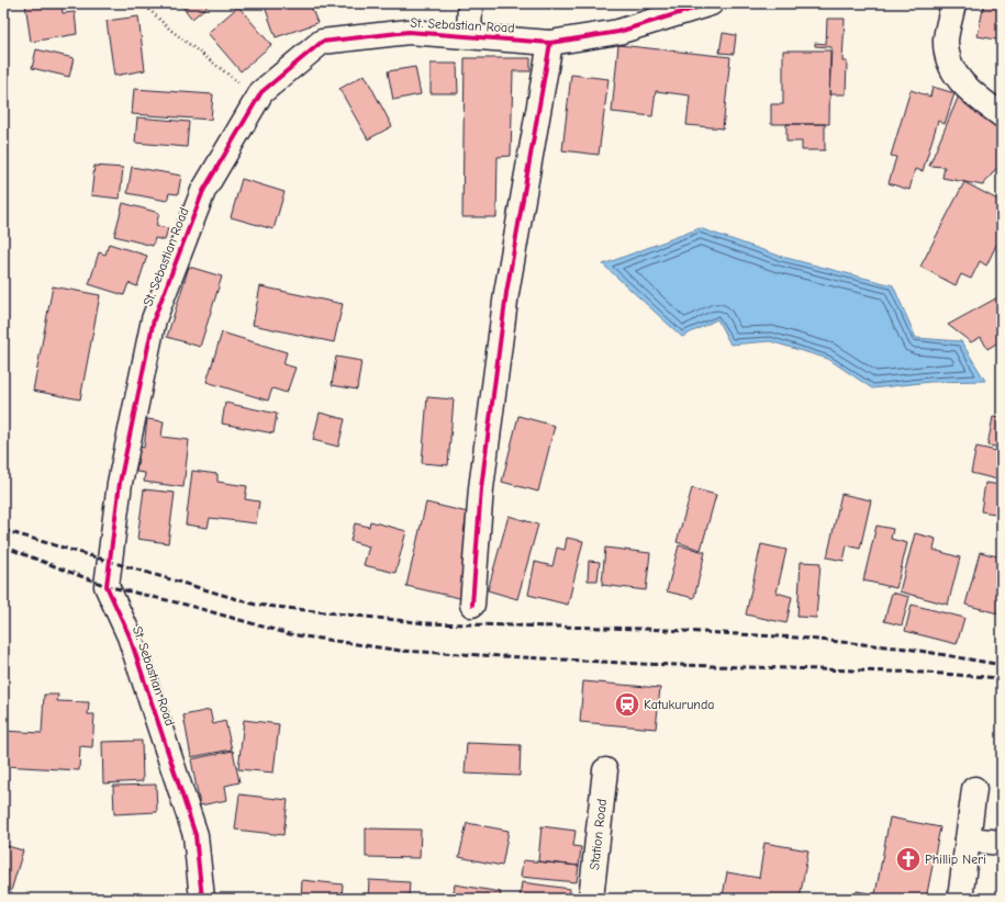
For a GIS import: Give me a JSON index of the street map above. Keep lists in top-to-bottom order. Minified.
{"streets":{"street":["St. Sebastian Road","Station Road"]},"places":{"station":["Katukurunda"],"church":["Phillip Neri"]}}
